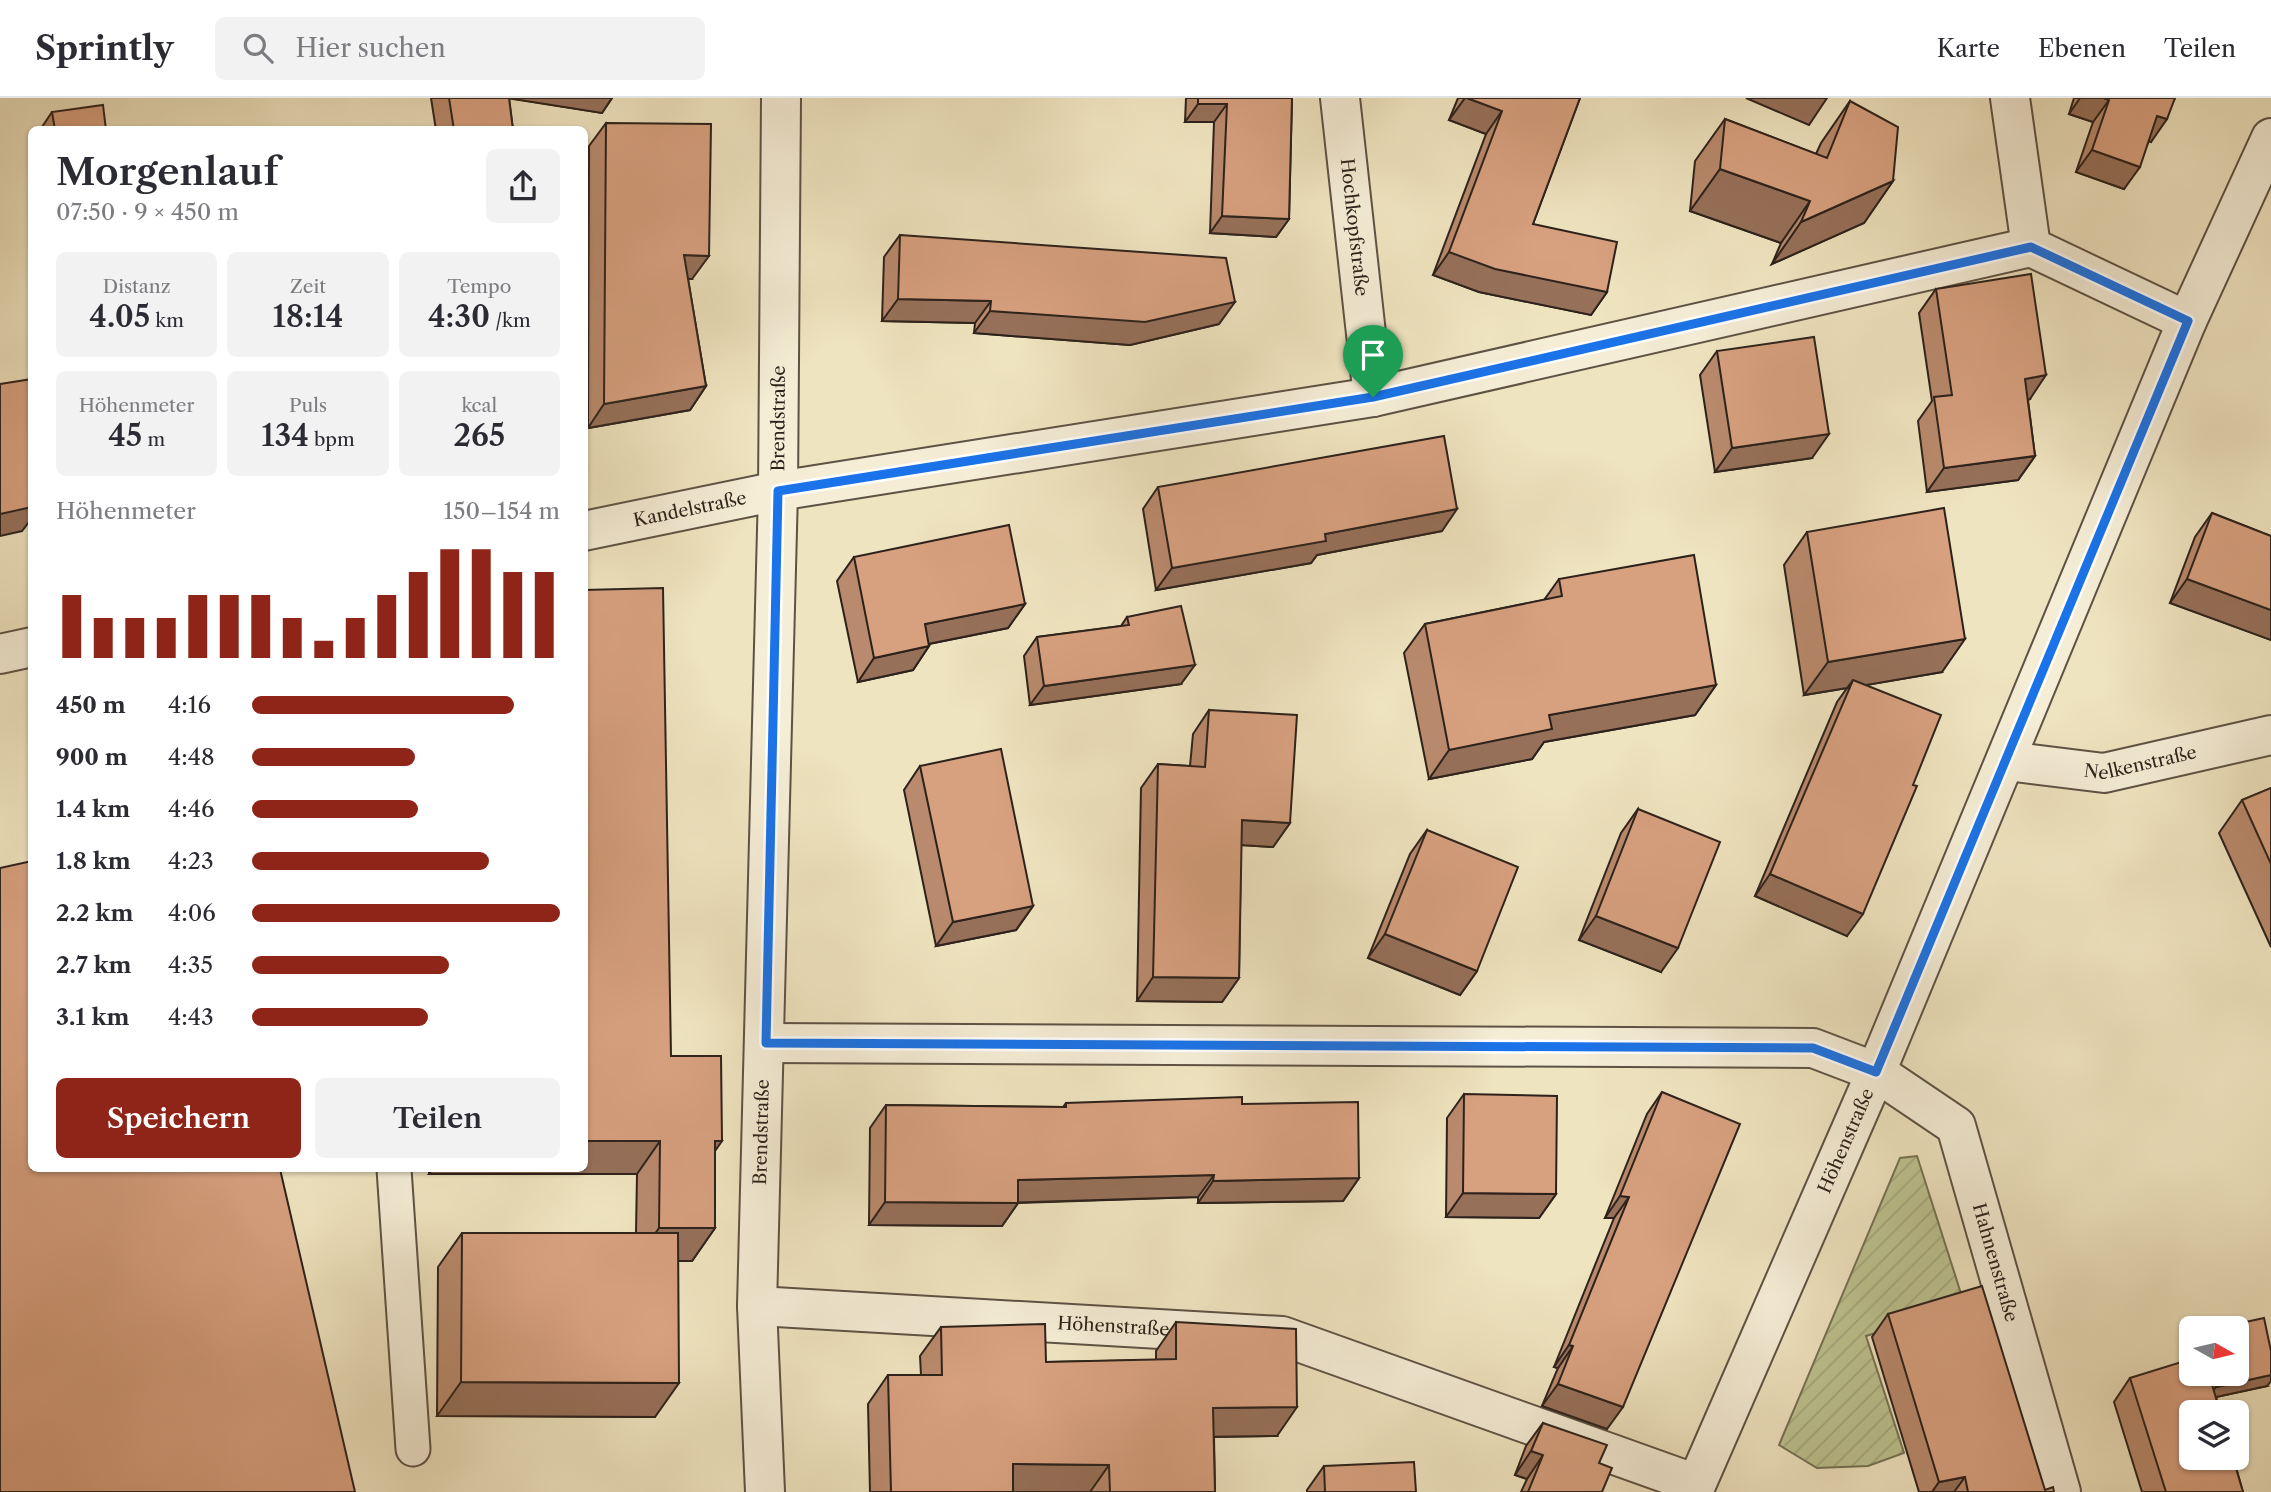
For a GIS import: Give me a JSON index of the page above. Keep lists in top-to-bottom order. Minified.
{"streets":{"street":["Hochkopfstraße","Brendstraße","Kandelstraße","Nelkenstraße","Höhenstraße","Hahnenstraße"]},"crossings":[["Hochkopfstraße","Kandelstraße"],["Brendstraße","Kandelstraße"],["Brendstraße","Höhenstraße"],["Brendstraße","Hahnenstraße"],["Nelkenstraße","Höhenstraße"],["Höhenstraße","Hahnenstraße"]],"north":"right","page":{"header":"Sprintly","search":"Hier suchen","nav":["Karte","Ebenen","Teilen"],"heading":["Morgenlauf","07:50 · 9 × 450 m"],"stats":[["Distanz","4.05 km"],["Zeit","18:14"],["Tempo","4:30 /km"],["Höhenmeter","45 m"],["Puls","134 bpm"],["kcal","265"]],"chart":["Höhenmeter","150–154 m"],"list":[{"name":"450 m","note":"4:16"},{"name":"900 m","note":"4:48"},{"name":"1.4 km","note":"4:46"},{"name":"1.8 km","note":"4:23"},{"name":"2.2 km","note":"4:06"},{"name":"2.7 km","note":"4:35"},{"name":"3.1 km","note":"4:43"}],"buttons":["Speichern","Teilen"]}}
